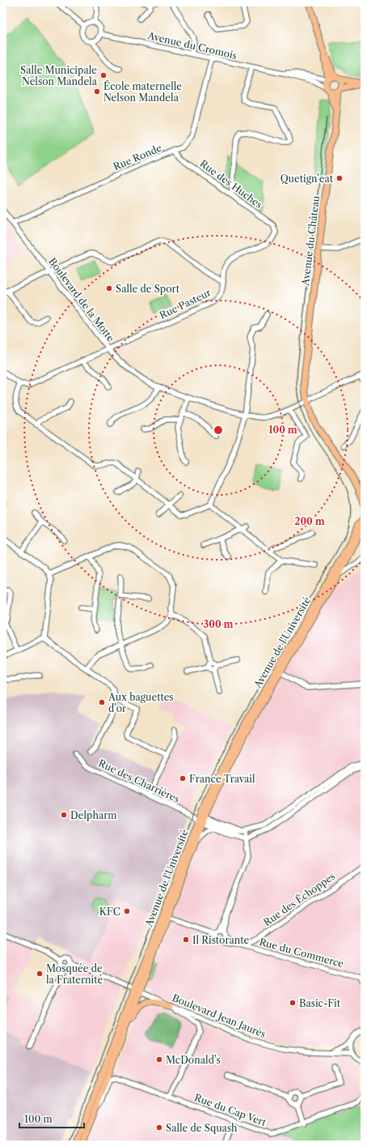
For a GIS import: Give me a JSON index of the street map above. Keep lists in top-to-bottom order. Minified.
{"streets":{"main road":["Avenue du Château","Avenue de l'Université"],"street":["Avenue du Cromois","Rue Ronde","Rue des Huches","Boulevard de la Motte","Rue Pasteur","Rue des Charrières","Rue des Échoppes","Rue du Commerce","Boulevard Jean Jaurès","Rue du Cap Vert"]},"crossings":[["Avenue du Cromois","Rue Ronde"],["Avenue du Cromois","Avenue du Château"],["Rue Ronde","Rue des Huches"],["Rue Ronde","Boulevard de la Motte"],["Rue des Huches","Rue Pasteur"],["Avenue du Château","Boulevard de la Motte"],["Avenue du Château","Avenue de l'Université"],["Boulevard de la Motte","Rue Pasteur"],["Avenue de l'Université","Rue des Charrières"],["Avenue de l'Université","Boulevard Jean Jaurès"],["Avenue de l'Université","Rue du Cap Vert"],["Rue des Échoppes","Rue du Commerce"]],"places":["Salle Municipale Nelson Mandela","École maternelle Nelson Mandela","Quetign'eat","Salle de Sport","Aux baguettes d'or","France Travail","Delpharm","KFC","Il Ristorante","Mosquée de la Fraternité","Basic-Fit","McDonald's","Salle de Squash"],"scale_bar":"100 m","rings":["100 m","200 m","300 m"]}
